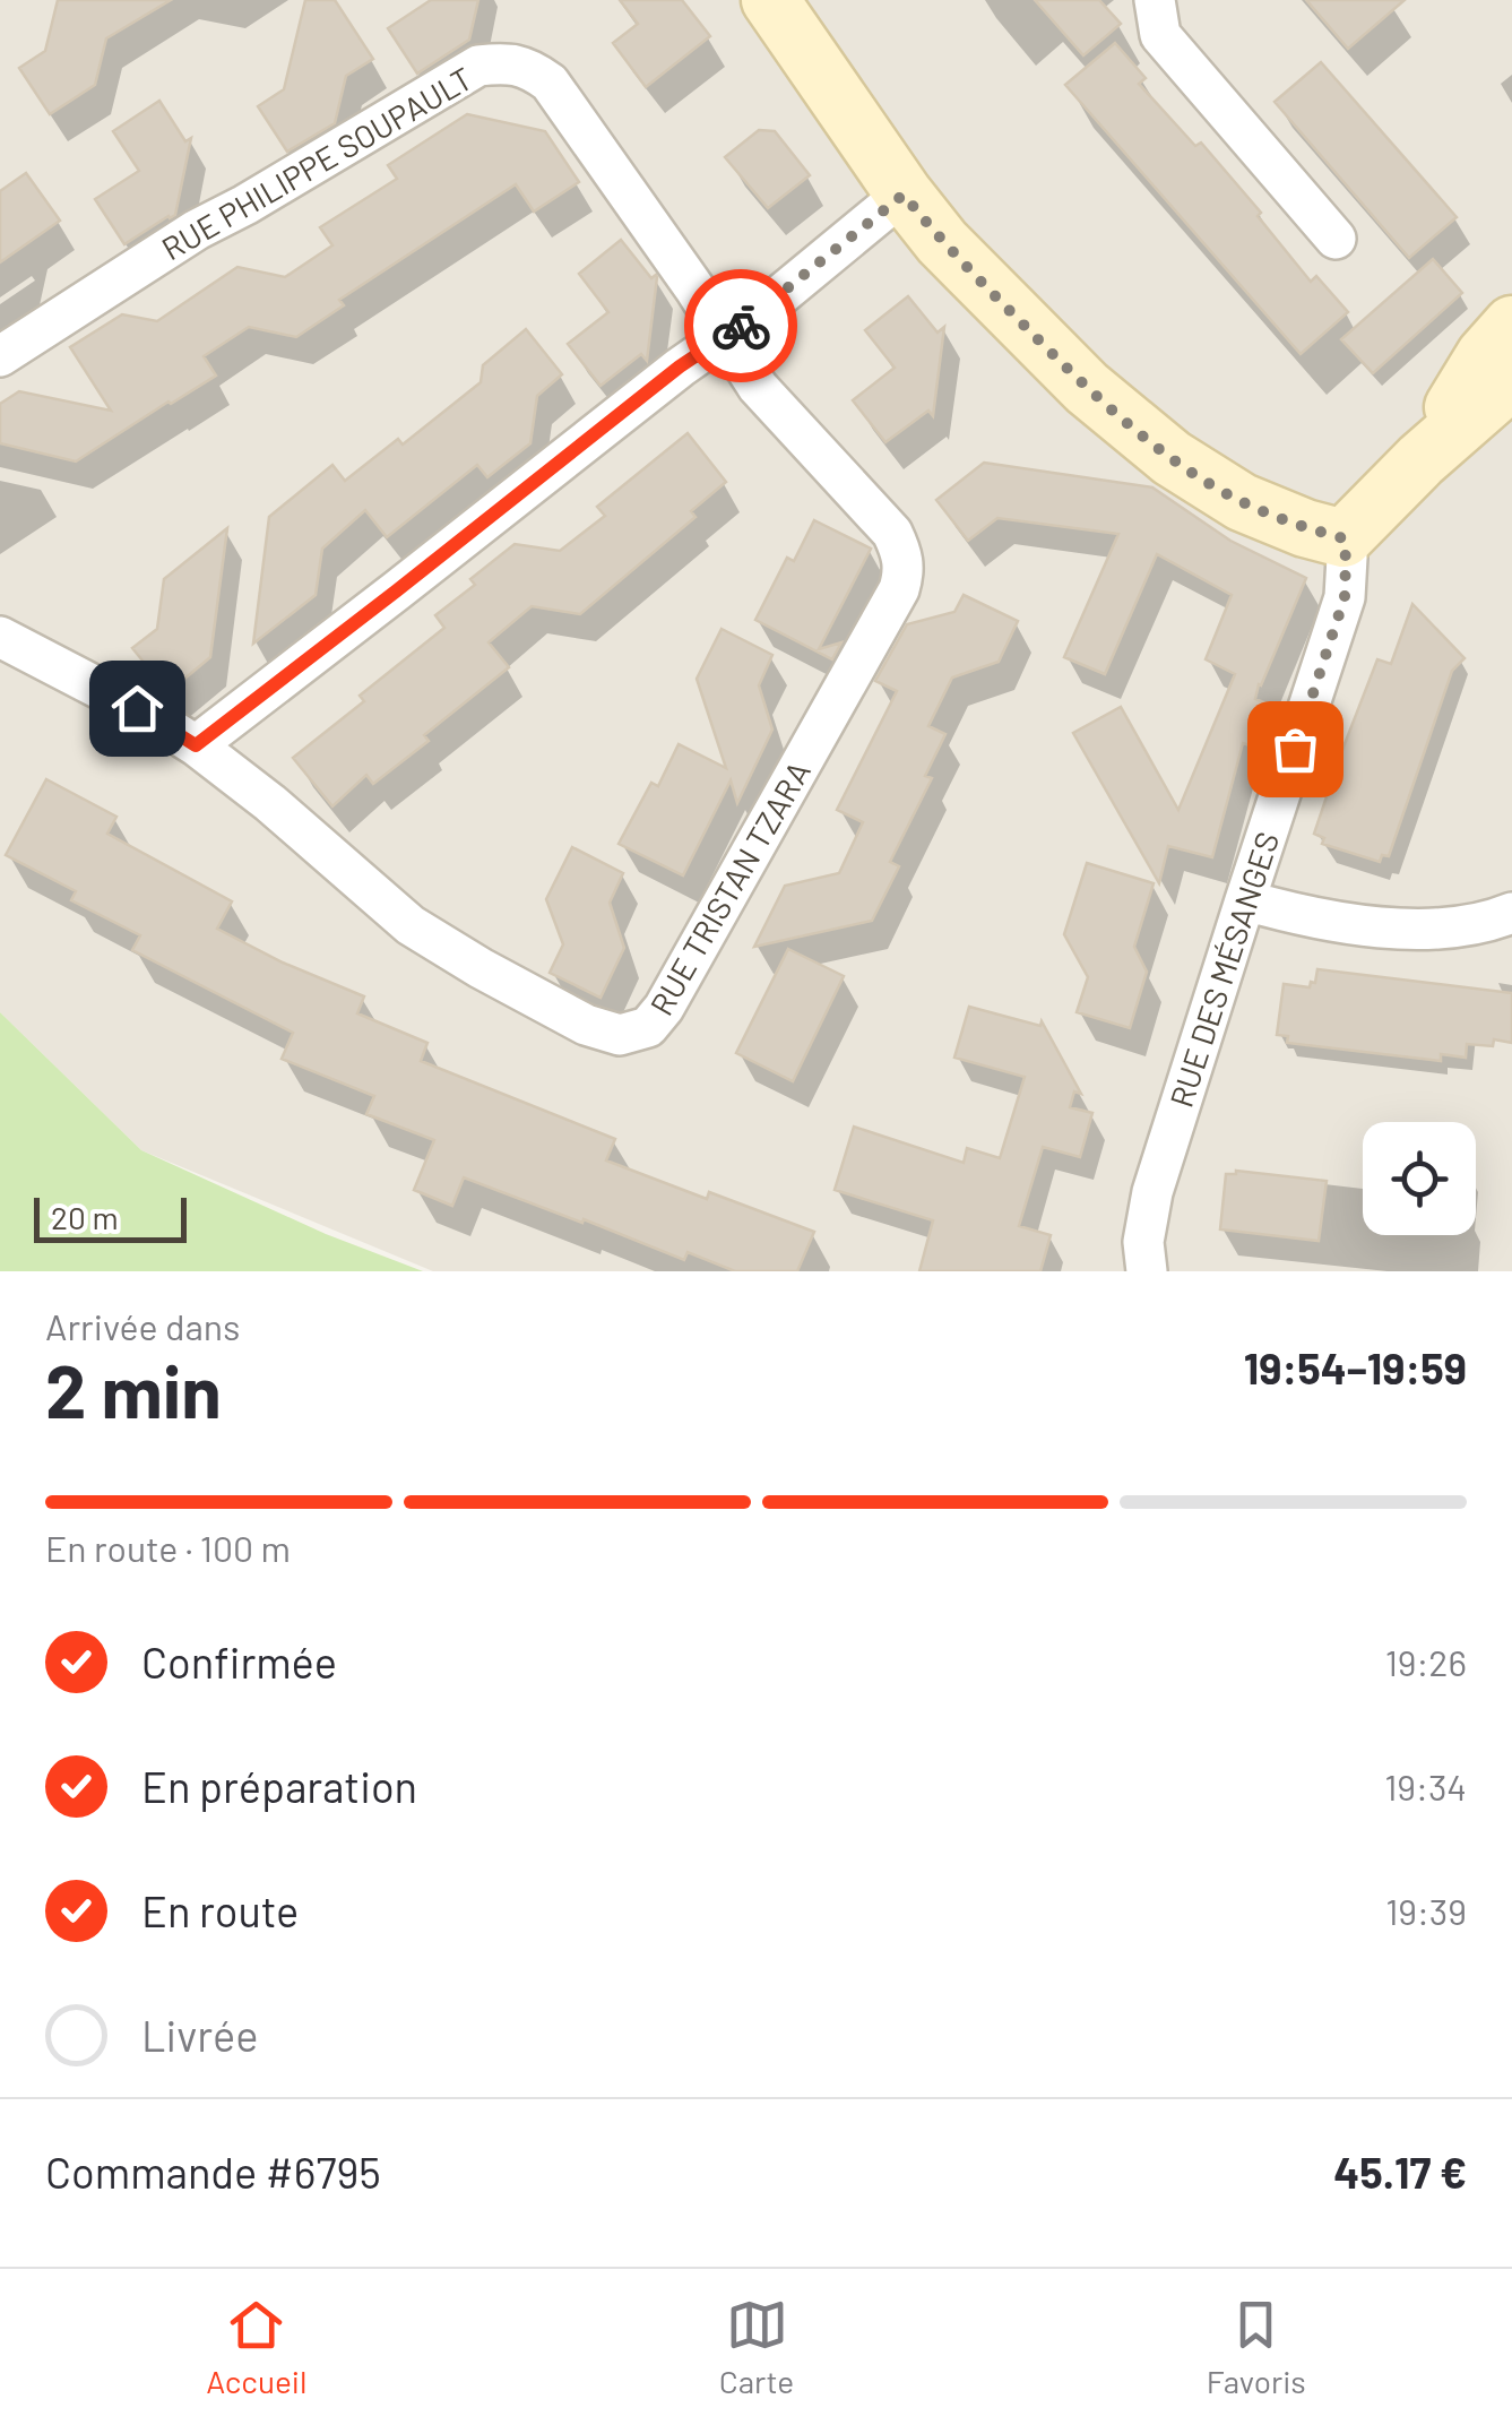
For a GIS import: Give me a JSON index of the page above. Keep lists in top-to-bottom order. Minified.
{"streets":{"street":["RUE PHILIPPE SOUPAULT","RUE TRISTAN TZARA","RUE DES MÉSANGES"]},"crossings":[["RUE PHILIPPE SOUPAULT","RUE TRISTAN TZARA"]],"scale_bar":"20 m","page":{"scale":"20 m","heading":["2 min","Arrivée dans","19:54–19:59"],"panel":["Commande #6795","45.17 €"],"bar":"En route · 100 m","list":[["Confirmée","19:26"],["En préparation","19:34"],["En route","19:39"],"Livrée"],"tabs":["Accueil","Carte","Favoris"]}}
